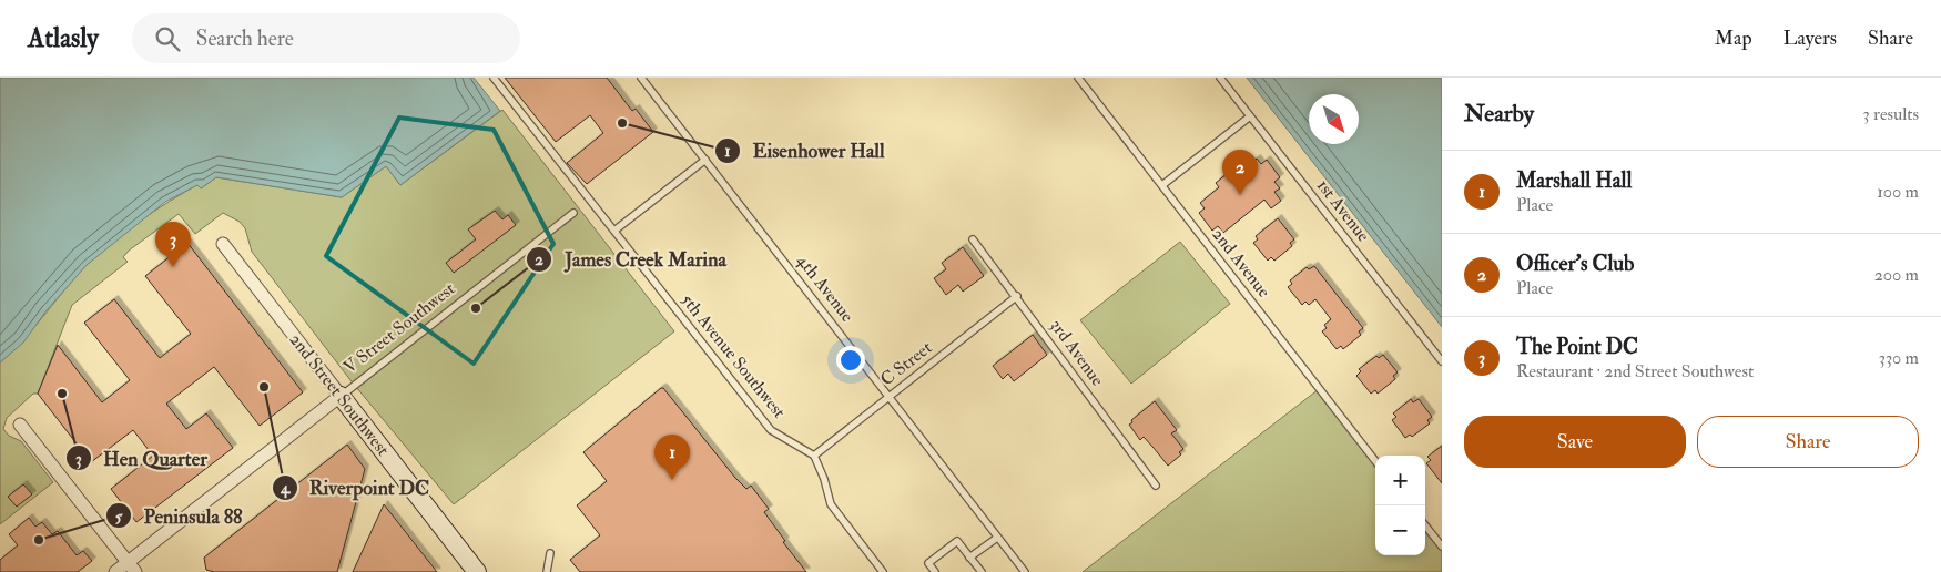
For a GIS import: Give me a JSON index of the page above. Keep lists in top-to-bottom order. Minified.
{"streets":{"street":["V Street Southwest","2nd Street Southwest"],"lane":["1st Avenue","2nd Avenue","4th Avenue","3rd Avenue","5th Avenue Southwest","C Street"]},"crossings":[["4th Avenue","C Street"],["V Street Southwest","2nd Street Southwest"],["3rd Avenue","C Street"],["5th Avenue Southwest","C Street"]],"places":["Eisenhower Hall","James Creek Marina","Riverpoint DC","Hen Quarter","Peninsula 88"],"north":"bottom right","page":{"header":"Atlasly","search":"Search here","nav":["Map","Layers","Share"],"heading":["Nearby","3 results"],"pins":["2","3","1"],"list":[{"mark":"1","name":"Marshall Hall","note":"Place","value":"100 m"},{"mark":"2","name":"Officer's Club","note":"Place","value":"200 m"},{"mark":"3","name":"The Point DC","note":"Restaurant · 2nd Street Southwest","value":"330 m"}],"buttons":["Save","Share"],"map_buttons":["+","−"]}}
